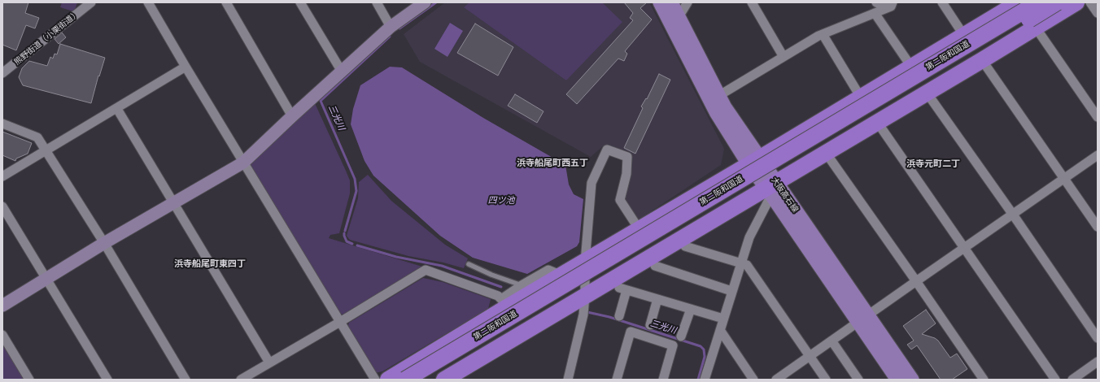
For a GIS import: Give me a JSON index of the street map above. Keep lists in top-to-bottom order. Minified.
{"streets":{"highway":["第二阪和国道"],"main road":["大阪高石線"],"street":["熊野街道（小栗街道）"]},"districts":["浜寺船尾町西五丁","浜寺元町二丁","浜寺船尾町東四丁"],"water":["三光川","四ツ池"]}
